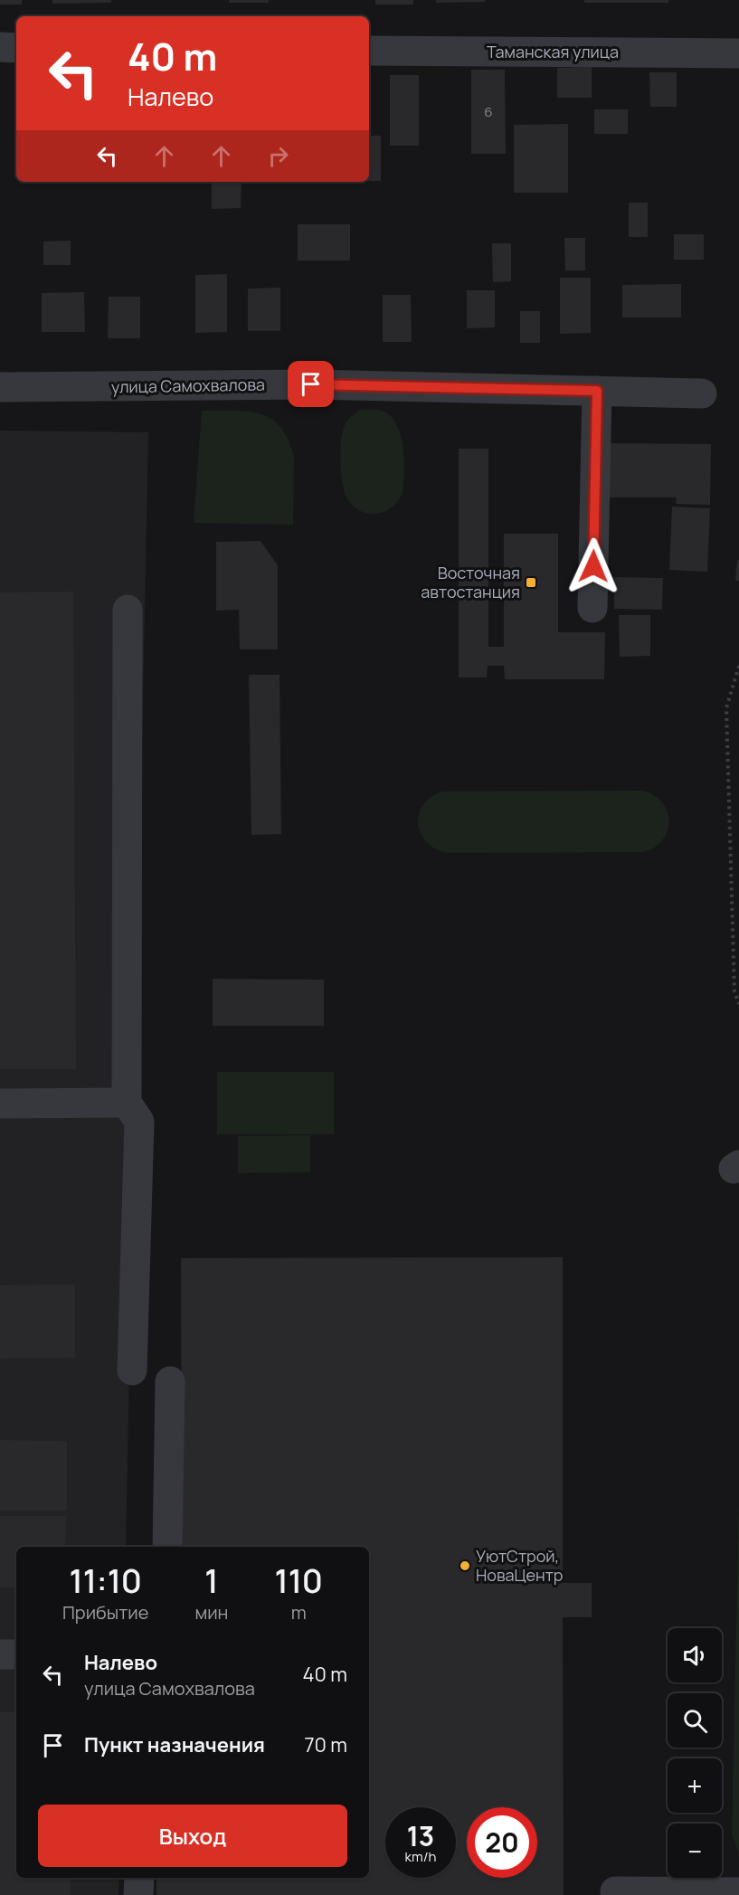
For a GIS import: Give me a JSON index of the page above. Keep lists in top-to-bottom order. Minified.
{"streets":{"street":["Таманская улица","улица Самохвалова"]},"places":{"transit":["Восточная автостанция"],"other":["УютСтрой, НоваЦентр"]},"house_numbers":["6"],"page":{"turn":["40 m","Налево"],"eta":["11:10","Прибытие","1","мин","110","m"],"map_buttons":["+","−"],"list":[{"name":"Налево","note":"улица Самохвалова","value":"40 m"},{"name":"Пункт назначения","value":"70 m"}],"buttons":"Выход","speed":"13 km/h","limit":"20"}}
